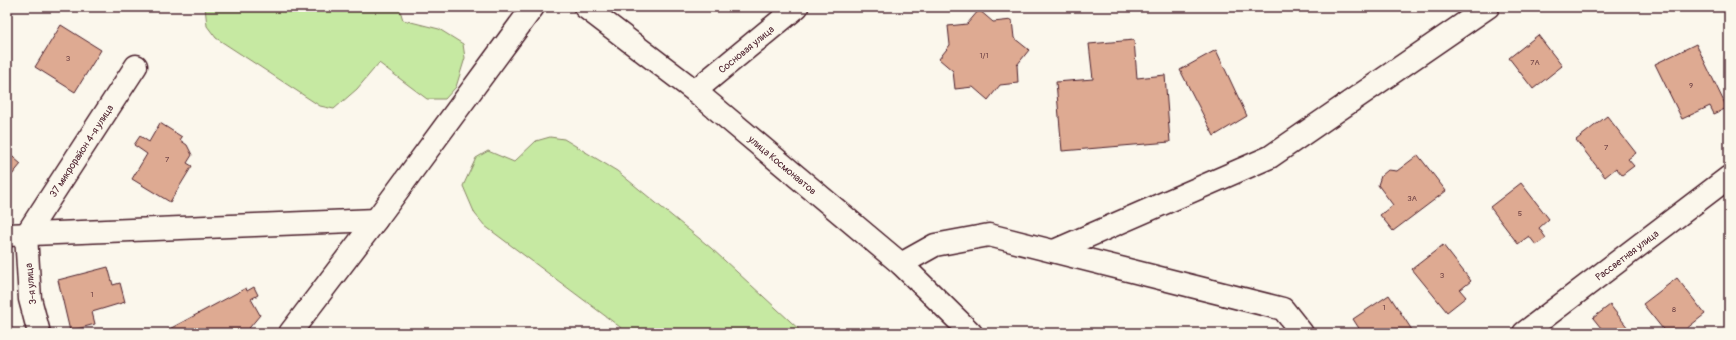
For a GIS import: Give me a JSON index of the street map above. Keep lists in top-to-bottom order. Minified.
{"streets":{"street":["Сосновая улица","37 микрорайон 4-я улица","улица Космонавтов","Рассветная улица","3-я улица"]},"crossings":[["Сосновая улица","улица Космонавтов"],["37 микрорайон 4-я улица","3-я улица"]],"house_numbers":["1/1","3","7А","9","7","7","3А","5","3","1","1","8"]}
